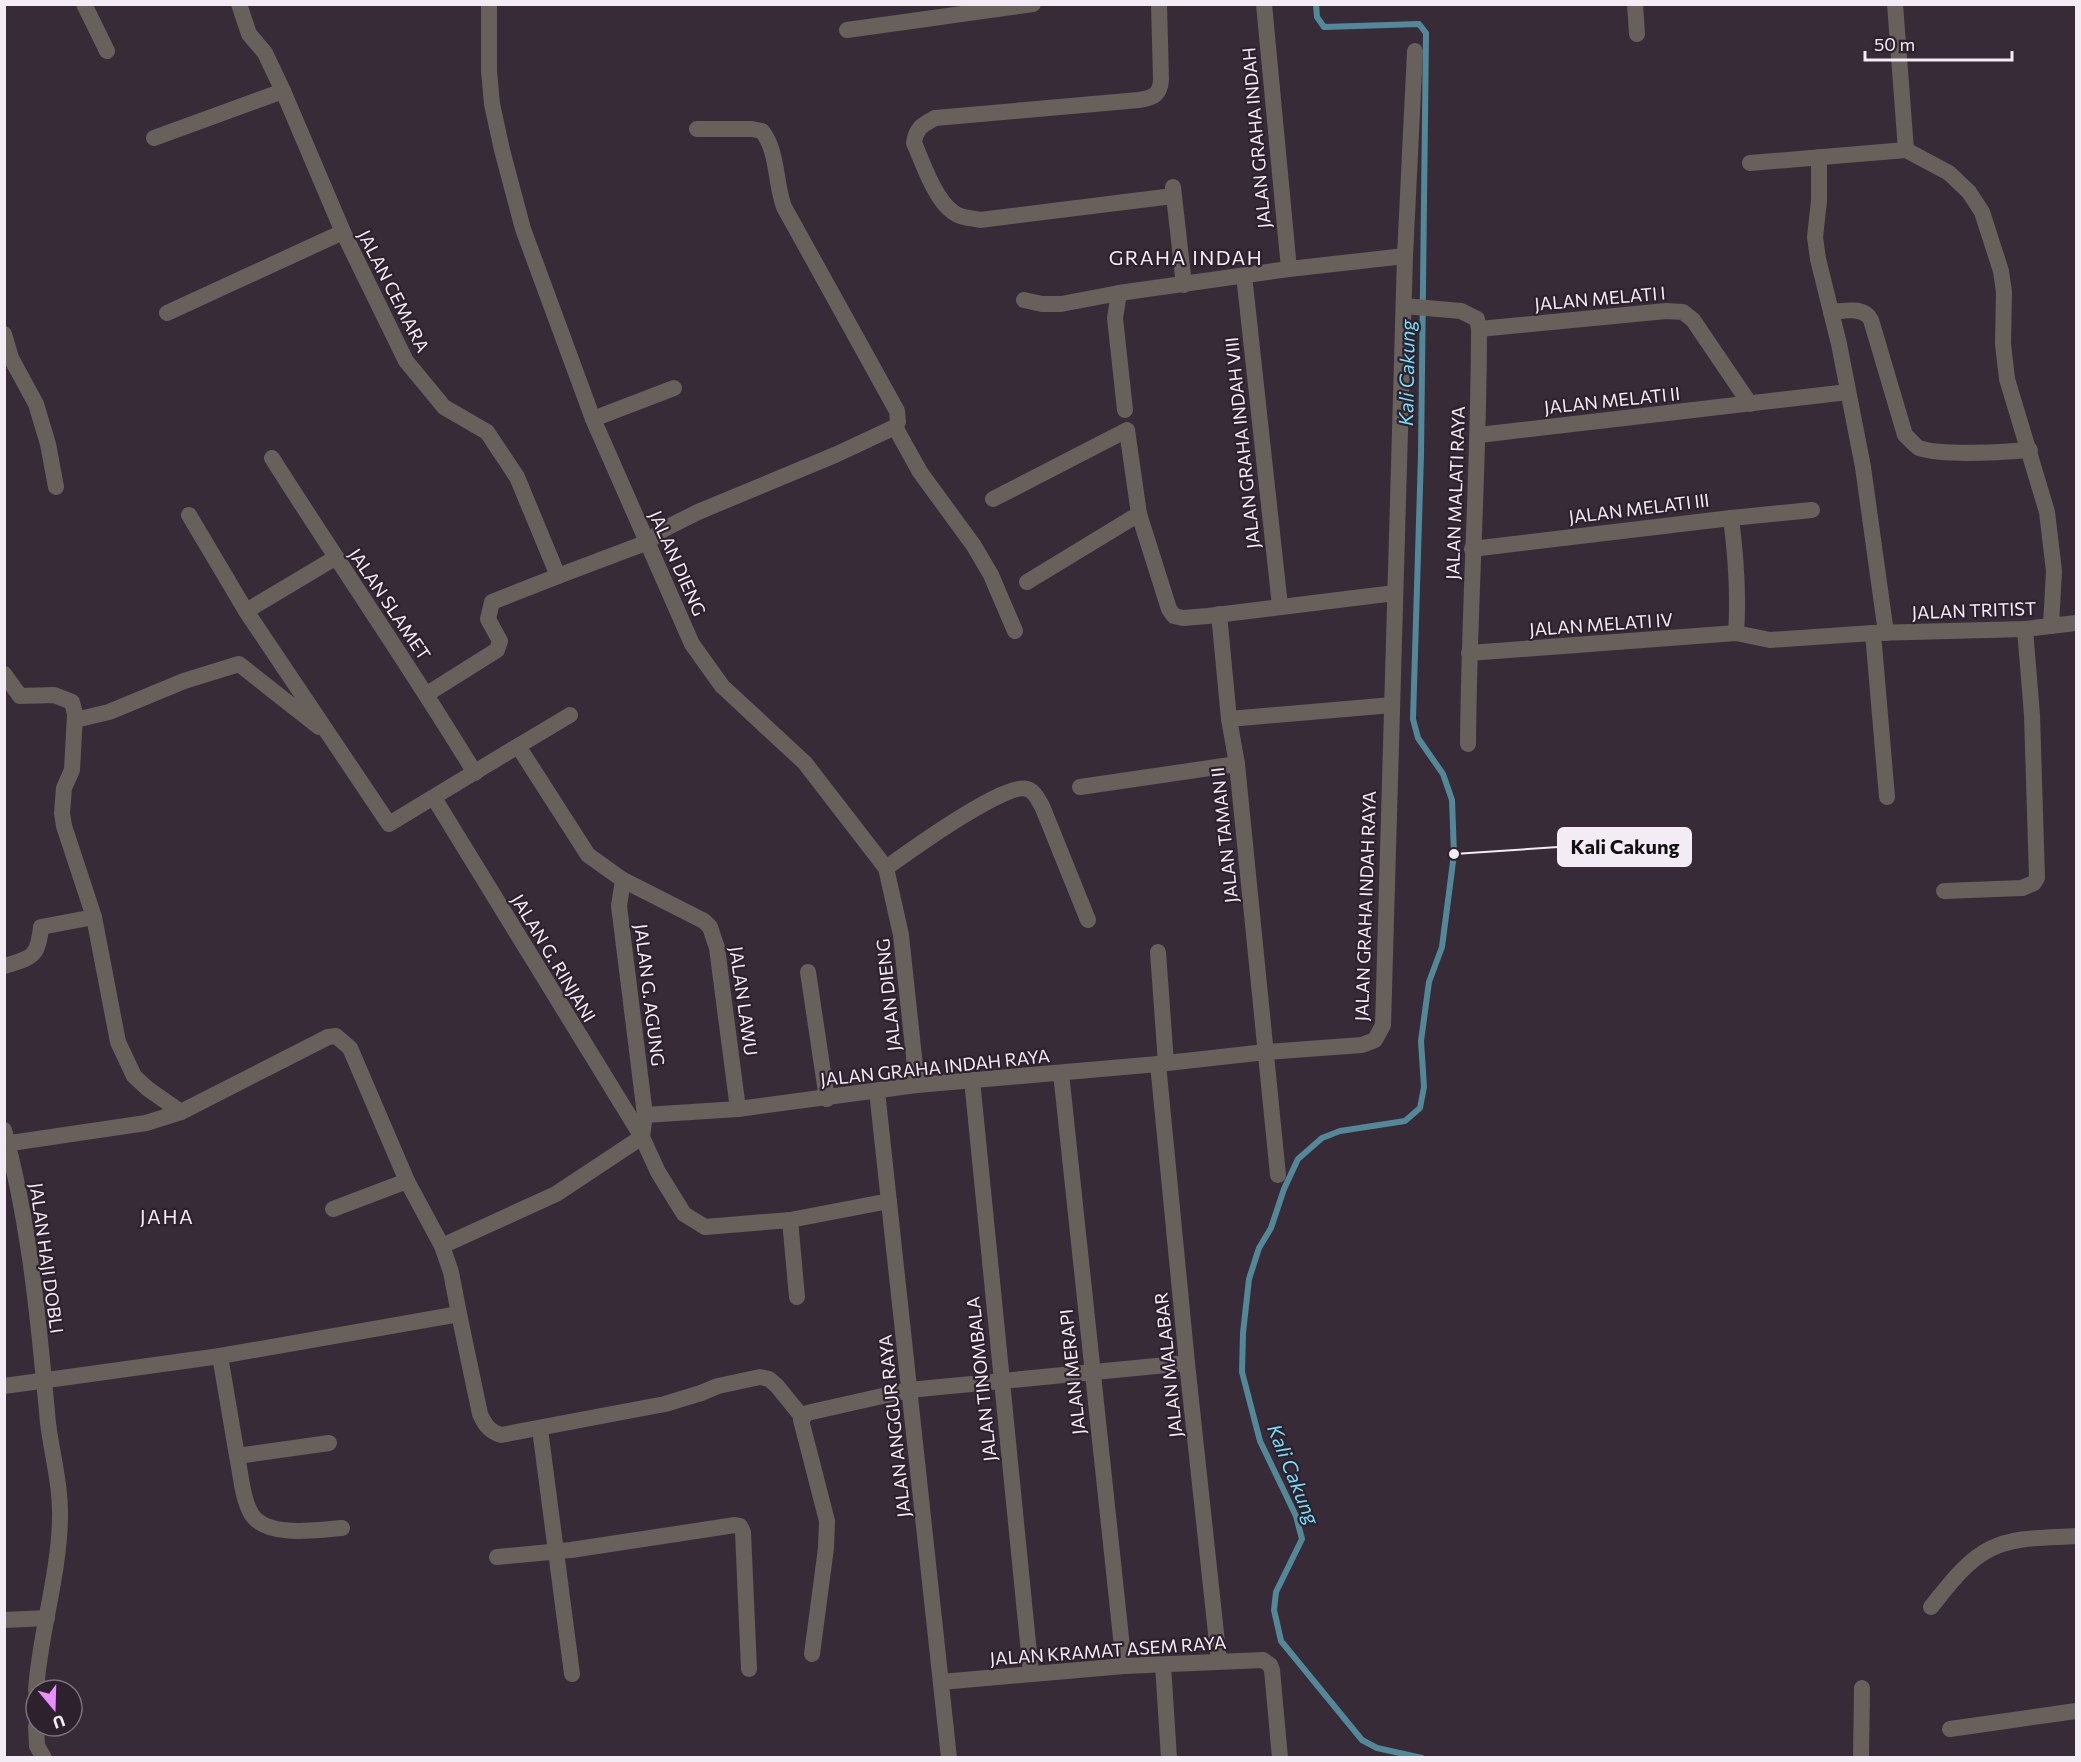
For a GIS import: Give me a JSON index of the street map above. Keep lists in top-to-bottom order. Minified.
{"streets":{"street":["JALAN GRAHA INDAH","JALAN CEMARA","JALAN MELATI I","JALAN MELATI II","JALAN GRAHA INDAH VIII","JALAN MALATI RAYA","JALAN MELATI III","JALAN DIENG","JALAN SLAMET","JALAN TRITIST","JALAN MELATI IV","JALAN TAMAN II","JALAN GRAHA INDAH RAYA","JALAN G. RINJANI","JALAN G. AGUNG","JALAN LAWU","JALAN HAJI DOBLI","JALAN MALABAR","JALAN MERAPI","JALAN TINOMBALA","JALAN ANGGUR RAYA","JALAN KRAMAT ASEM RAYA"]},"crossings":[["JALAN MELATI I","JALAN MELATI II"],["JALAN MELATI I","JALAN MALATI RAYA"],["JALAN MELATI II","JALAN MALATI RAYA"],["JALAN MALATI RAYA","JALAN MELATI III"],["JALAN MALATI RAYA","JALAN MELATI IV"],["JALAN MELATI III","JALAN TRITIST"],["JALAN MELATI III","JALAN MELATI IV"],["JALAN DIENG","JALAN GRAHA INDAH RAYA"],["JALAN TRITIST","JALAN MELATI IV"],["JALAN TAMAN II","JALAN GRAHA INDAH RAYA"],["JALAN GRAHA INDAH RAYA","JALAN G. AGUNG"],["JALAN GRAHA INDAH RAYA","JALAN LAWU"],["JALAN GRAHA INDAH RAYA","JALAN MALABAR"],["JALAN GRAHA INDAH RAYA","JALAN MERAPI"],["JALAN GRAHA INDAH RAYA","JALAN TINOMBALA"],["JALAN GRAHA INDAH RAYA","JALAN ANGGUR RAYA"],["JALAN G. RINJANI","JALAN ANGGUR RAYA"],["JALAN G. AGUNG","JALAN LAWU"],["JALAN MALABAR","JALAN KRAMAT ASEM RAYA"],["JALAN MERAPI","JALAN KRAMAT ASEM RAYA"],["JALAN TINOMBALA","JALAN KRAMAT ASEM RAYA"],["JALAN ANGGUR RAYA","JALAN KRAMAT ASEM RAYA"]],"districts":["GRAHA INDAH","JAHA"],"water":["Kali Cakung"],"places":["Kali Cakung"],"scale_bar":"50 m","north":"bottom"}
